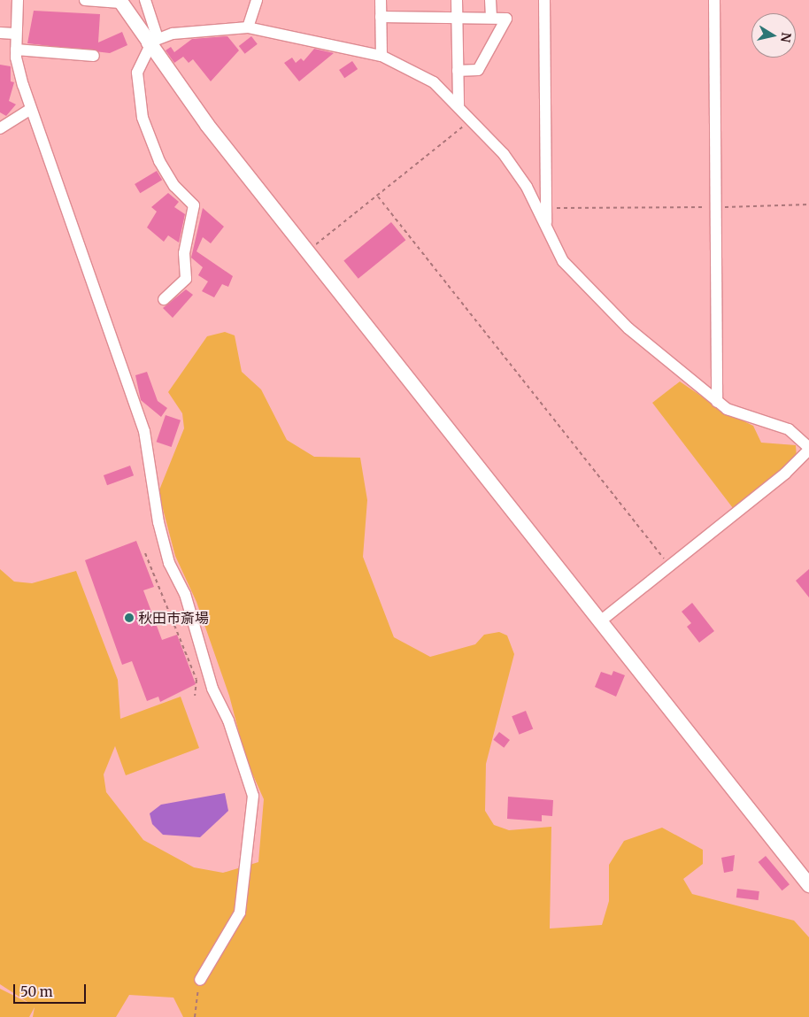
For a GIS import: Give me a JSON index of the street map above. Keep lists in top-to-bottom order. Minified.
{"places":["秋田市斎場"],"scale_bar":"50 m","north":"right"}
